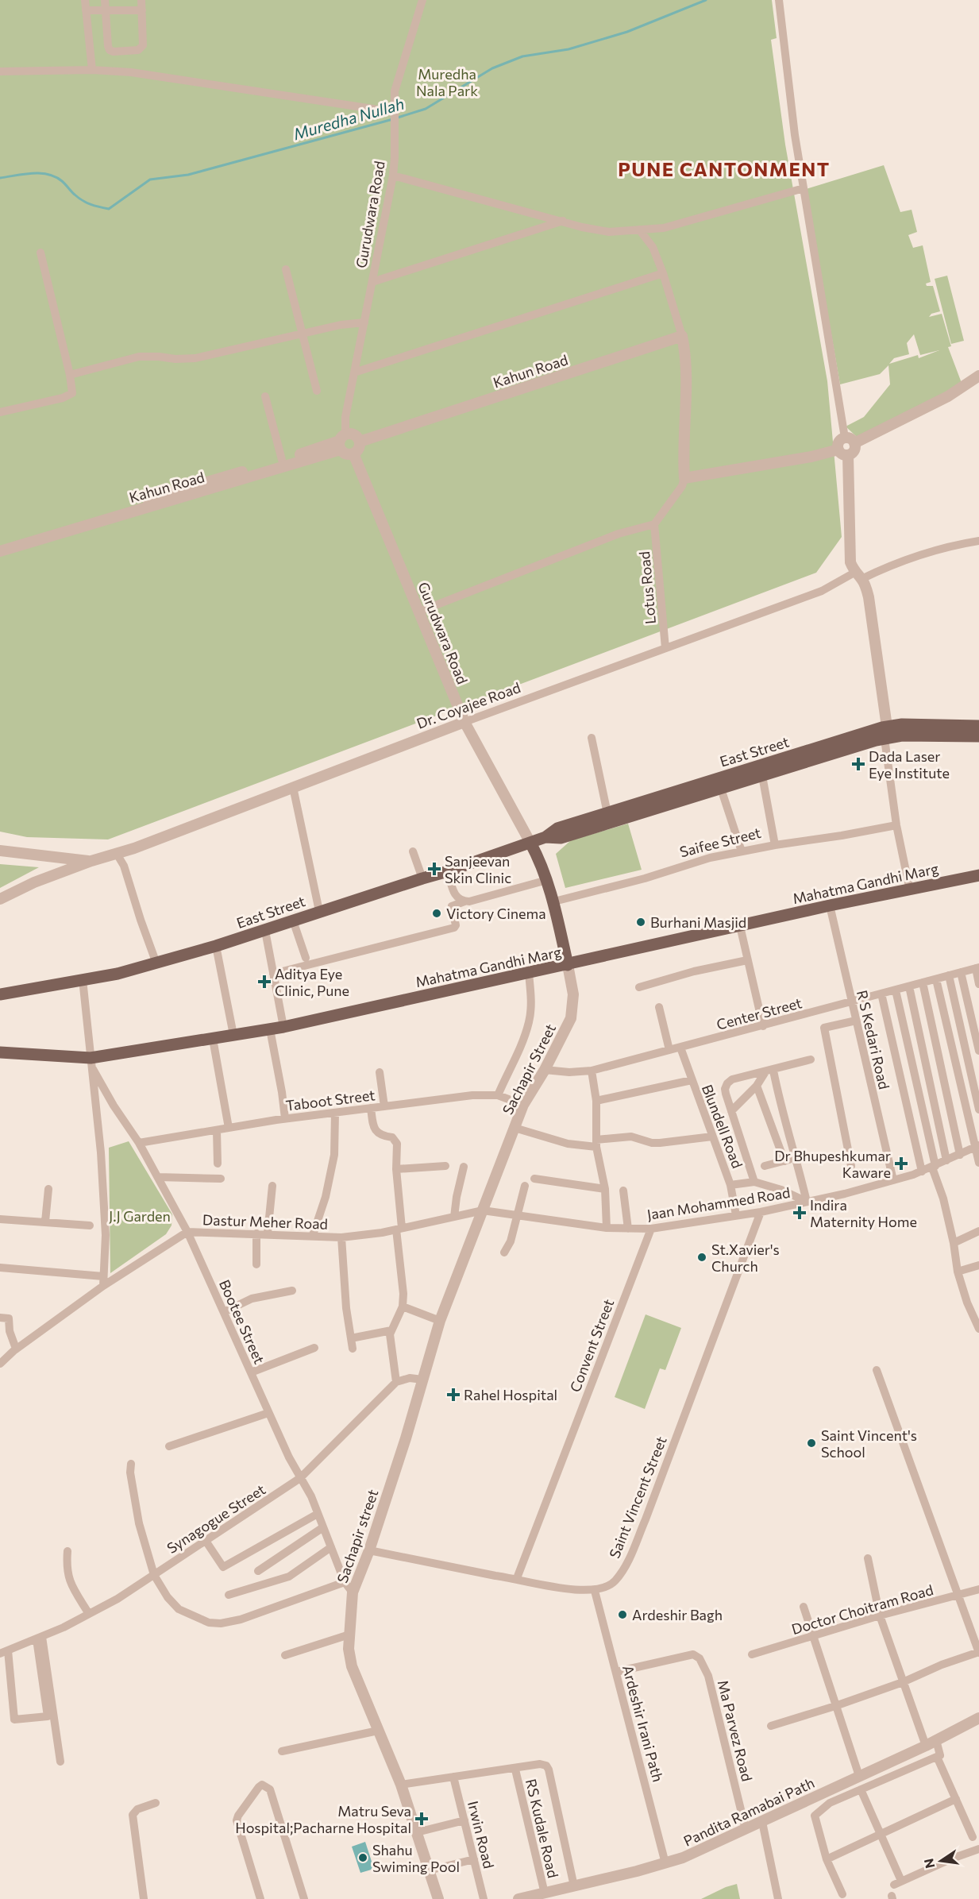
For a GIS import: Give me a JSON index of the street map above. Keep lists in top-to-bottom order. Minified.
{"streets":{"main road":["East Street","Mahatma Gandhi Marg"],"street":["Gurudwara Road","Kahun Road","Lotus Road","Dr. Coyajee Road","Saifee Street","Center Street","R S Kedari Road","Sachapir Street","Taboot Street","Blundell Road","Jaan Mohammed Road","Dastur Meher Road","Bootee Street","Convent Street","Saint Vincent Street","Synagogue Street","Sachapir street","Doctor Choitram Road","Ardeshir Irani Path","Ma Parvez Road","Pandita Ramabai Path","RS Kudale Road","Irwin Road"]},"crossings":[["Gurudwara Road","Kahun Road"],["Gurudwara Road","Dr. Coyajee Road"],["Gurudwara Road","East Street"],["Lotus Road","Dr. Coyajee Road"],["Mahatma Gandhi Marg","R S Kedari Road"],["Mahatma Gandhi Marg","Sachapir Street"],["Mahatma Gandhi Marg","Bootee Street"],["Center Street","R S Kedari Road"],["Center Street","Sachapir Street"],["Center Street","Blundell Road"],["R S Kedari Road","Jaan Mohammed Road"],["Sachapir Street","Taboot Street"],["Sachapir Street","Jaan Mohammed Road"],["Sachapir Street","Dastur Meher Road"],["Sachapir Street","Sachapir street"],["Taboot Street","Bootee Street"],["Blundell Road","Jaan Mohammed Road"],["Blundell Road","Sachapir street"],["Jaan Mohammed Road","Dastur Meher Road"],["Jaan Mohammed Road","Convent Street"],["Jaan Mohammed Road","Saint Vincent Street"],["Jaan Mohammed Road","Sachapir street"],["Dastur Meher Road","Bootee Street"],["Dastur Meher Road","Sachapir street"],["Bootee Street","Synagogue Street"],["Bootee Street","Sachapir street"],["Saint Vincent Street","Ardeshir Irani Path"],["Ardeshir Irani Path","Ma Parvez Road"],["Ardeshir Irani Path","Pandita Ramabai Path"],["Ma Parvez Road","Pandita Ramabai Path"],["Pandita Ramabai Path","RS Kudale Road"]],"districts":["PUNE CANTONMENT"],"water":["Muredha Nullah"],"parks":["Muredha Nala Park","J.J Garden"],"places":{"health":["Dada Laser Eye Institute","Sanjeevan Skin Clinic","Aditya Eye Clinic, Pune","Dr Bhupeshkumar Kaware","Indira Maternity Home","Rahel Hospital","Matru Seva Hospital;Pacharne Hospital"],"other":["Victory Cinema","Burhani Masjid","St.Xavier's Church","Saint Vincent's School","Ardeshir Bagh","Shahu Swiming Pool"]},"north":"left"}
